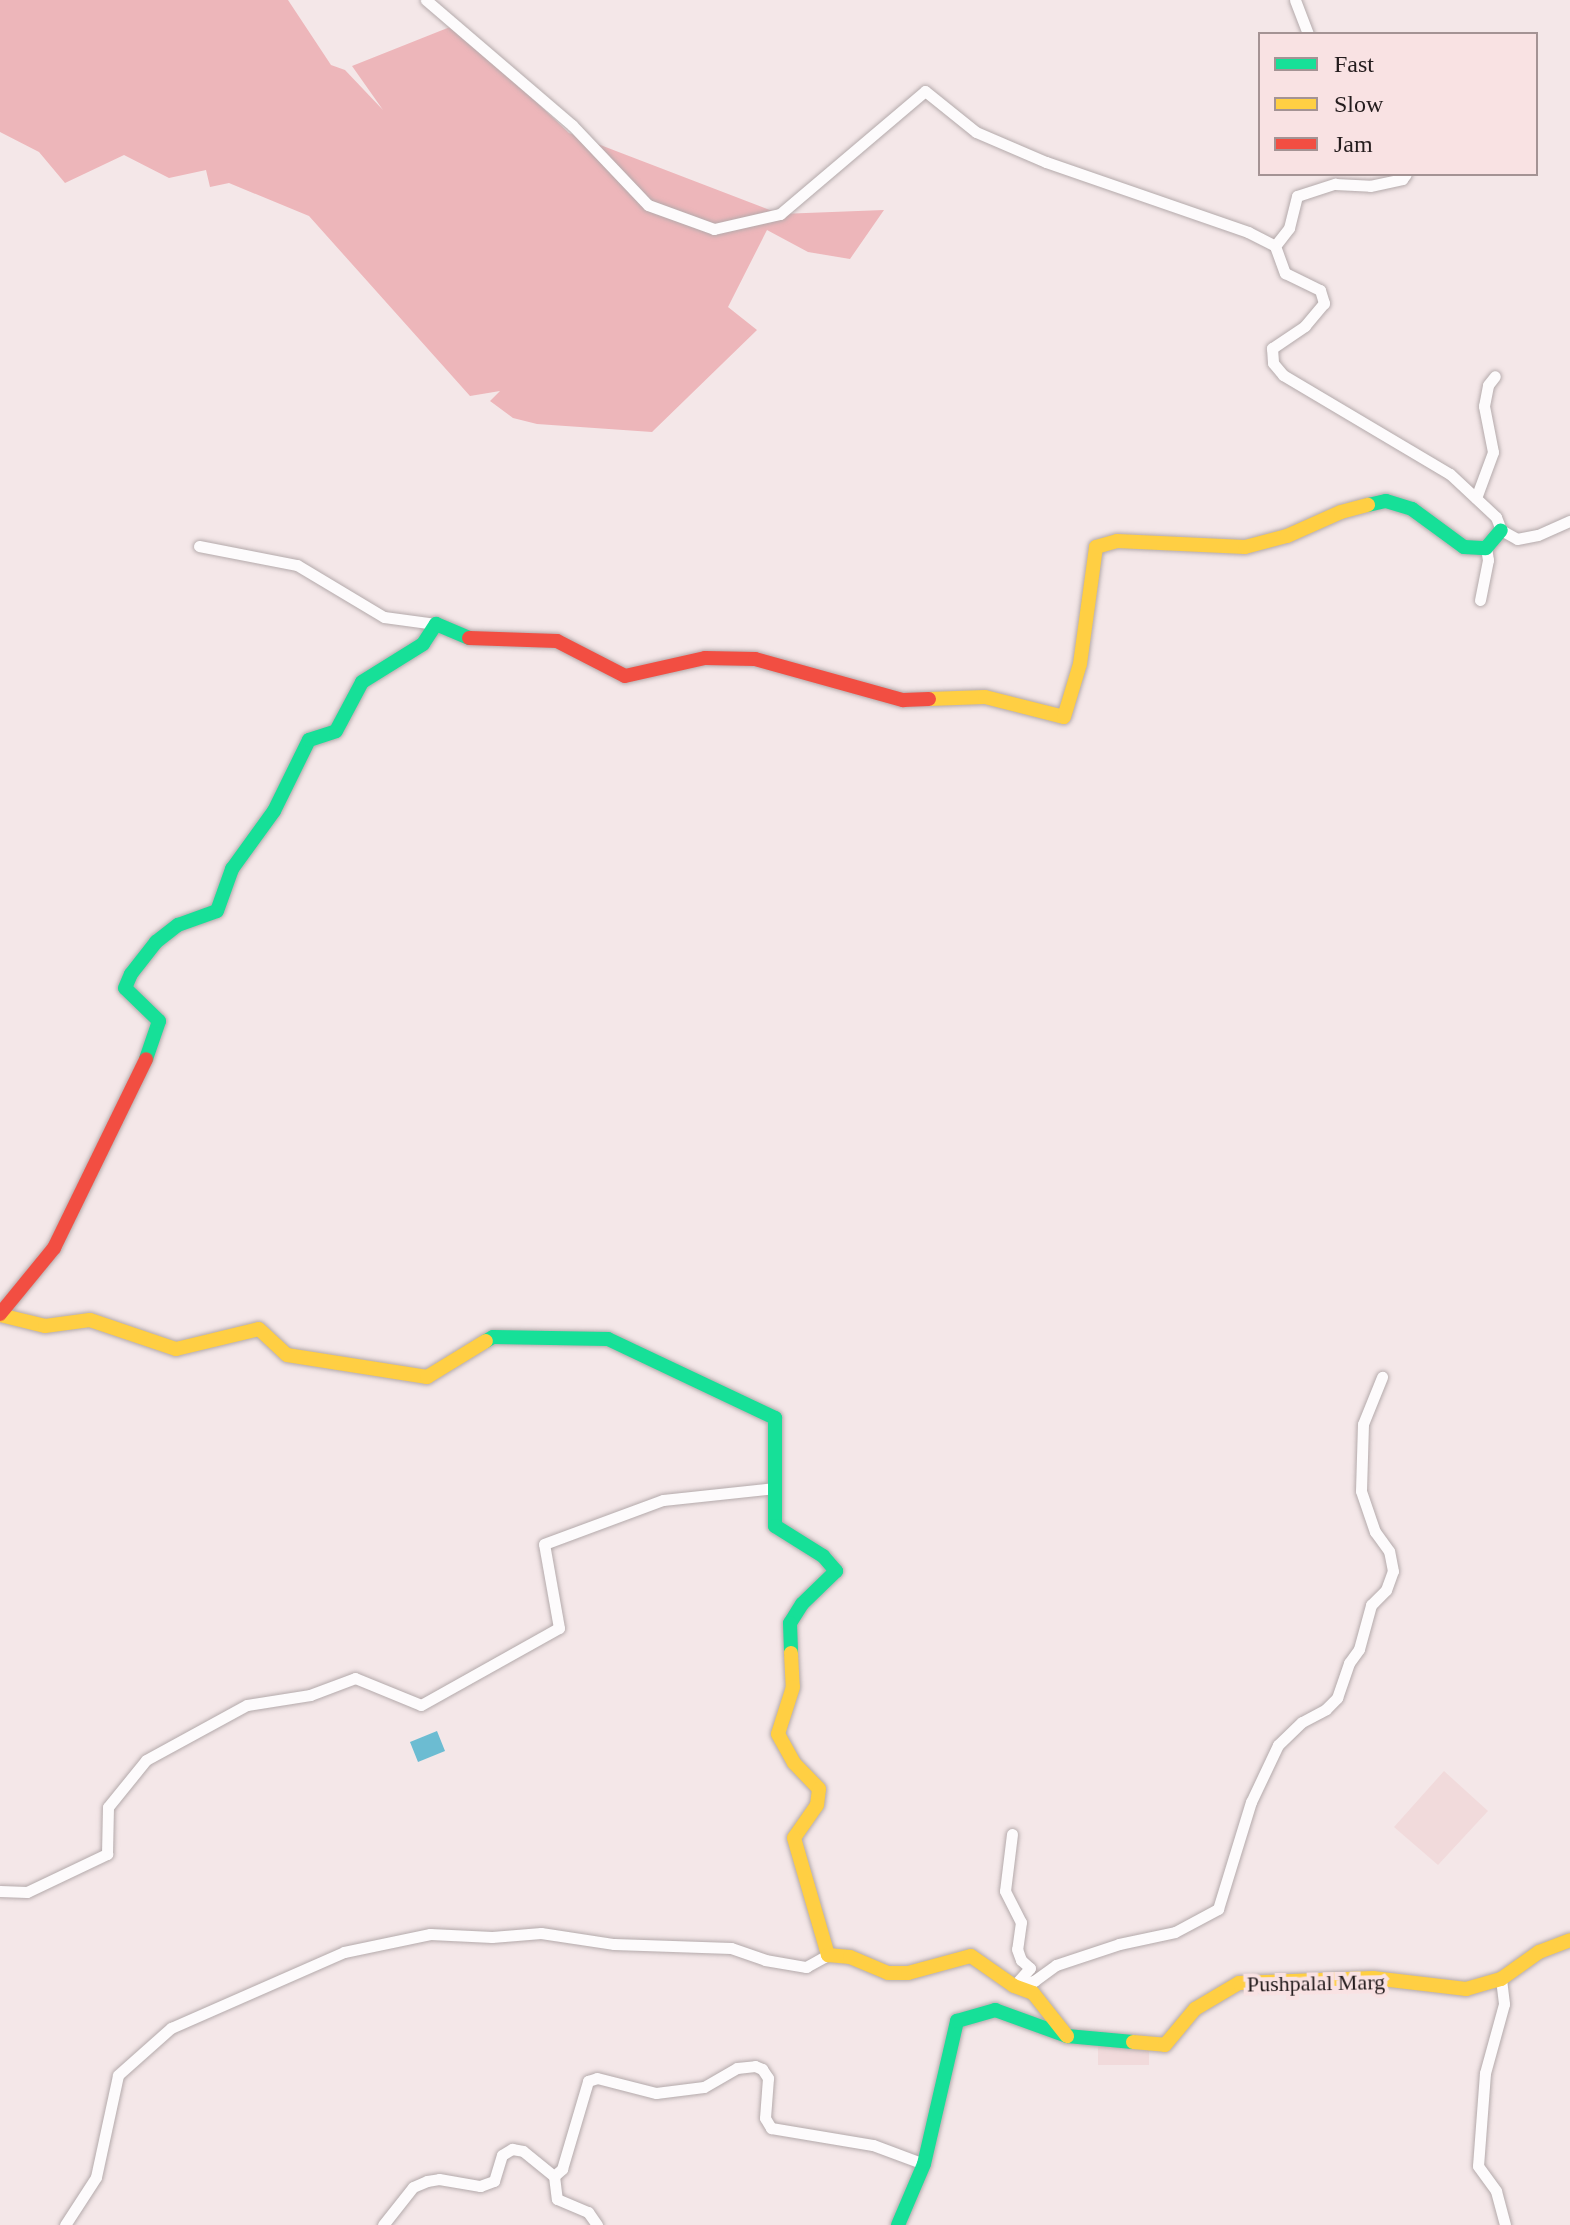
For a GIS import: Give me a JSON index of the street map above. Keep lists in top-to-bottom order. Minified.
{"streets":{"street":["Pushpalal Marg"]},"legend":["Fast","Slow","Jam"]}
